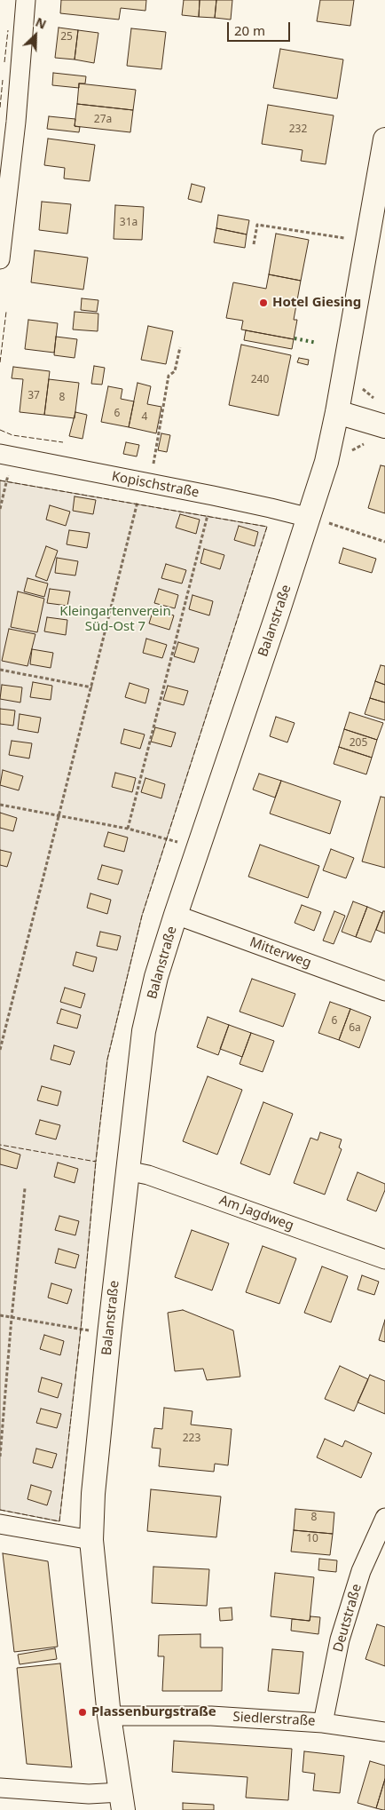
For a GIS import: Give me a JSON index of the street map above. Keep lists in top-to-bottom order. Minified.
{"streets":{"street":["Kopischstraße","Balanstraße","Mitterweg","Am Jagdweg","Deutstraße","Siedlerstraße"]},"crossings":[["Kopischstraße","Balanstraße"],["Balanstraße","Mitterweg"],["Balanstraße","Am Jagdweg"],["Balanstraße","Siedlerstraße"],["Deutstraße","Siedlerstraße"]],"parks":["Kleingartenverein Süd-Ost 7"],"places":["Hotel Giesing","Plassenburgstraße"],"house_numbers":["25","27a","232","31a","240","37","8","6","4","205","6","6a","223","8","10"],"scale_bar":"20 m","north":"top right"}
